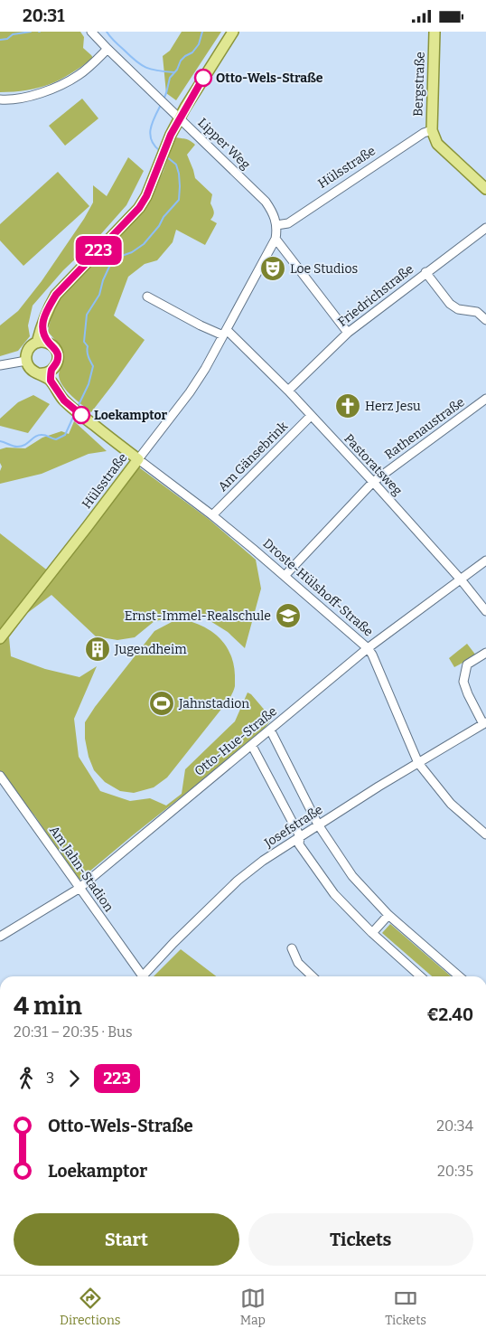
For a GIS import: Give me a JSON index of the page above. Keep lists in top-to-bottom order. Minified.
{"streets":{"main road":["Bergstraße","Hülsstraße"],"street":["Lipper Weg","Friedrichstraße","Rathenaustraße","Am Gänsebrink","Pastoratsweg","Droste-Hülshoff-Straße","Otto-Hue-Straße","Josefstraße","Am Jahn-Stadion"]},"crossings":[["Bergstraße","Hülsstraße"],["Lipper Weg","Hülsstraße"],["Hülsstraße","Pastoratsweg"],["Hülsstraße","Droste-Hülshoff-Straße"],["Friedrichstraße","Pastoratsweg"],["Rathenaustraße","Pastoratsweg"],["Rathenaustraße","Droste-Hülshoff-Straße"],["Am Gänsebrink","Pastoratsweg"],["Am Gänsebrink","Droste-Hülshoff-Straße"],["Pastoratsweg","Otto-Hue-Straße"],["Droste-Hülshoff-Straße","Otto-Hue-Straße"],["Droste-Hülshoff-Straße","Josefstraße"],["Otto-Hue-Straße","Am Jahn-Stadion"]],"places":{"other":["Otto-Wels-Straße","Loekamptor"],"theatre":["Loe Studios"],"church":["Herz Jesu"],"school or university":["Ernst-Immel-Realschule"],"building":["Jugendheim"],"sports":["Jahnstadion"]},"lines":["bus line 223"],"page":{"status":"20:31","on_map":"223","heading":["4 min","20:31 – 20:35 · Bus","€2.40"],"legs":["3","223"],"list":[{"name":"Otto-Wels-Straße","value":"20:34"},{"name":"Loekamptor","value":"20:35"}],"buttons":["Start","Tickets"],"tabs":["Directions","Map","Tickets"]}}
